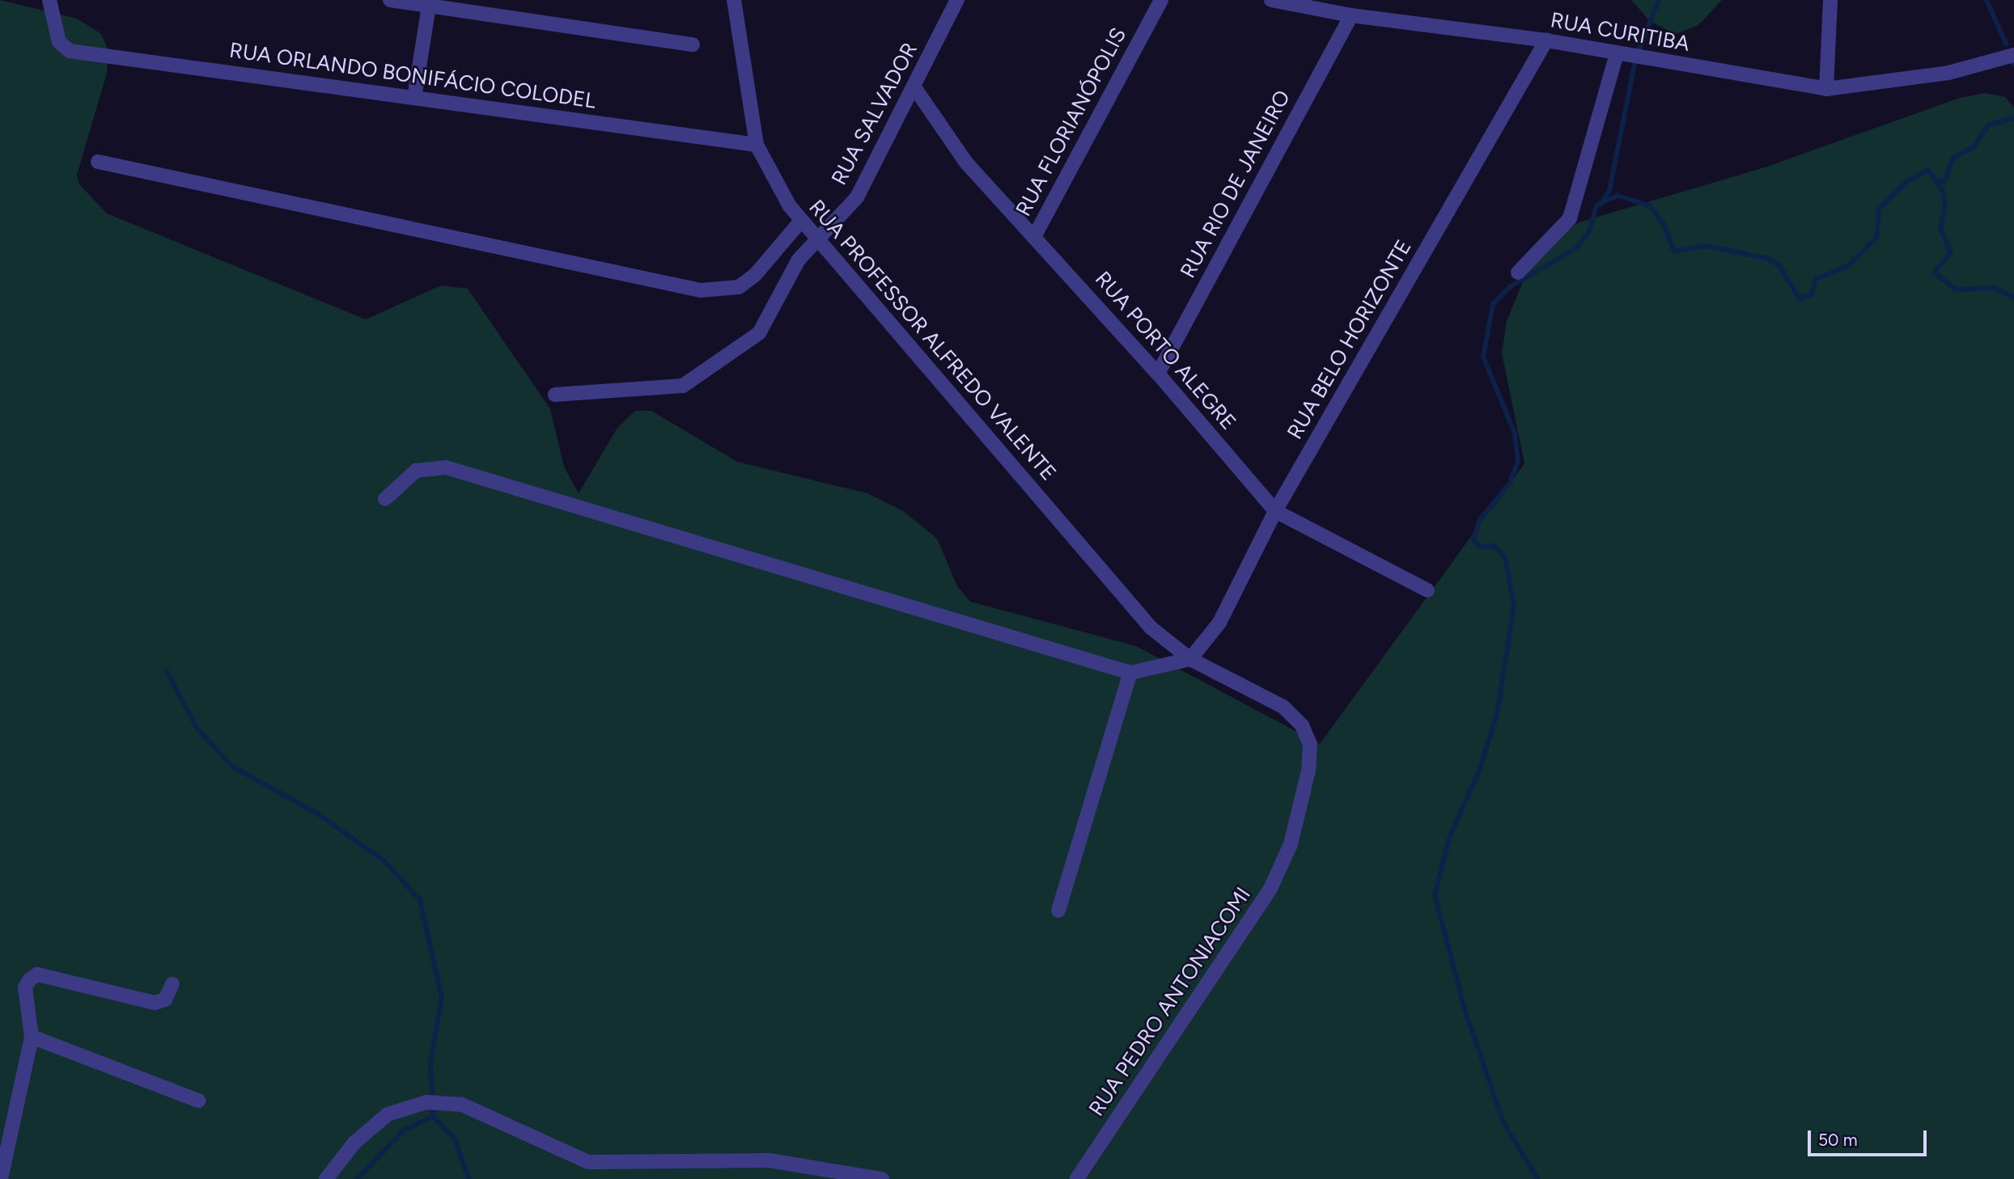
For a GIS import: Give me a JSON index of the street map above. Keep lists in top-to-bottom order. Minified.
{"streets":{"street":["RUA CURITIBA","RUA ORLANDO BONIFÁCIO COLODEL","RUA SALVADOR","RUA FLORIANÓPOLIS","RUA RIO DE JANEIRO","RUA BELO HORIZONTE","RUA PROFESSOR ALFREDO VALENTE","RUA PORTO ALEGRE","RUA PEDRO ANTONIACOMI"]},"crossings":[["RUA CURITIBA","RUA RIO DE JANEIRO"],["RUA CURITIBA","RUA BELO HORIZONTE"],["RUA ORLANDO BONIFÁCIO COLODEL","RUA PROFESSOR ALFREDO VALENTE"],["RUA SALVADOR","RUA PROFESSOR ALFREDO VALENTE"],["RUA SALVADOR","RUA PORTO ALEGRE"],["RUA FLORIANÓPOLIS","RUA PORTO ALEGRE"],["RUA RIO DE JANEIRO","RUA PORTO ALEGRE"],["RUA BELO HORIZONTE","RUA PROFESSOR ALFREDO VALENTE"],["RUA BELO HORIZONTE","RUA PORTO ALEGRE"],["RUA PROFESSOR ALFREDO VALENTE","RUA PEDRO ANTONIACOMI"]],"scale_bar":"50 m"}
